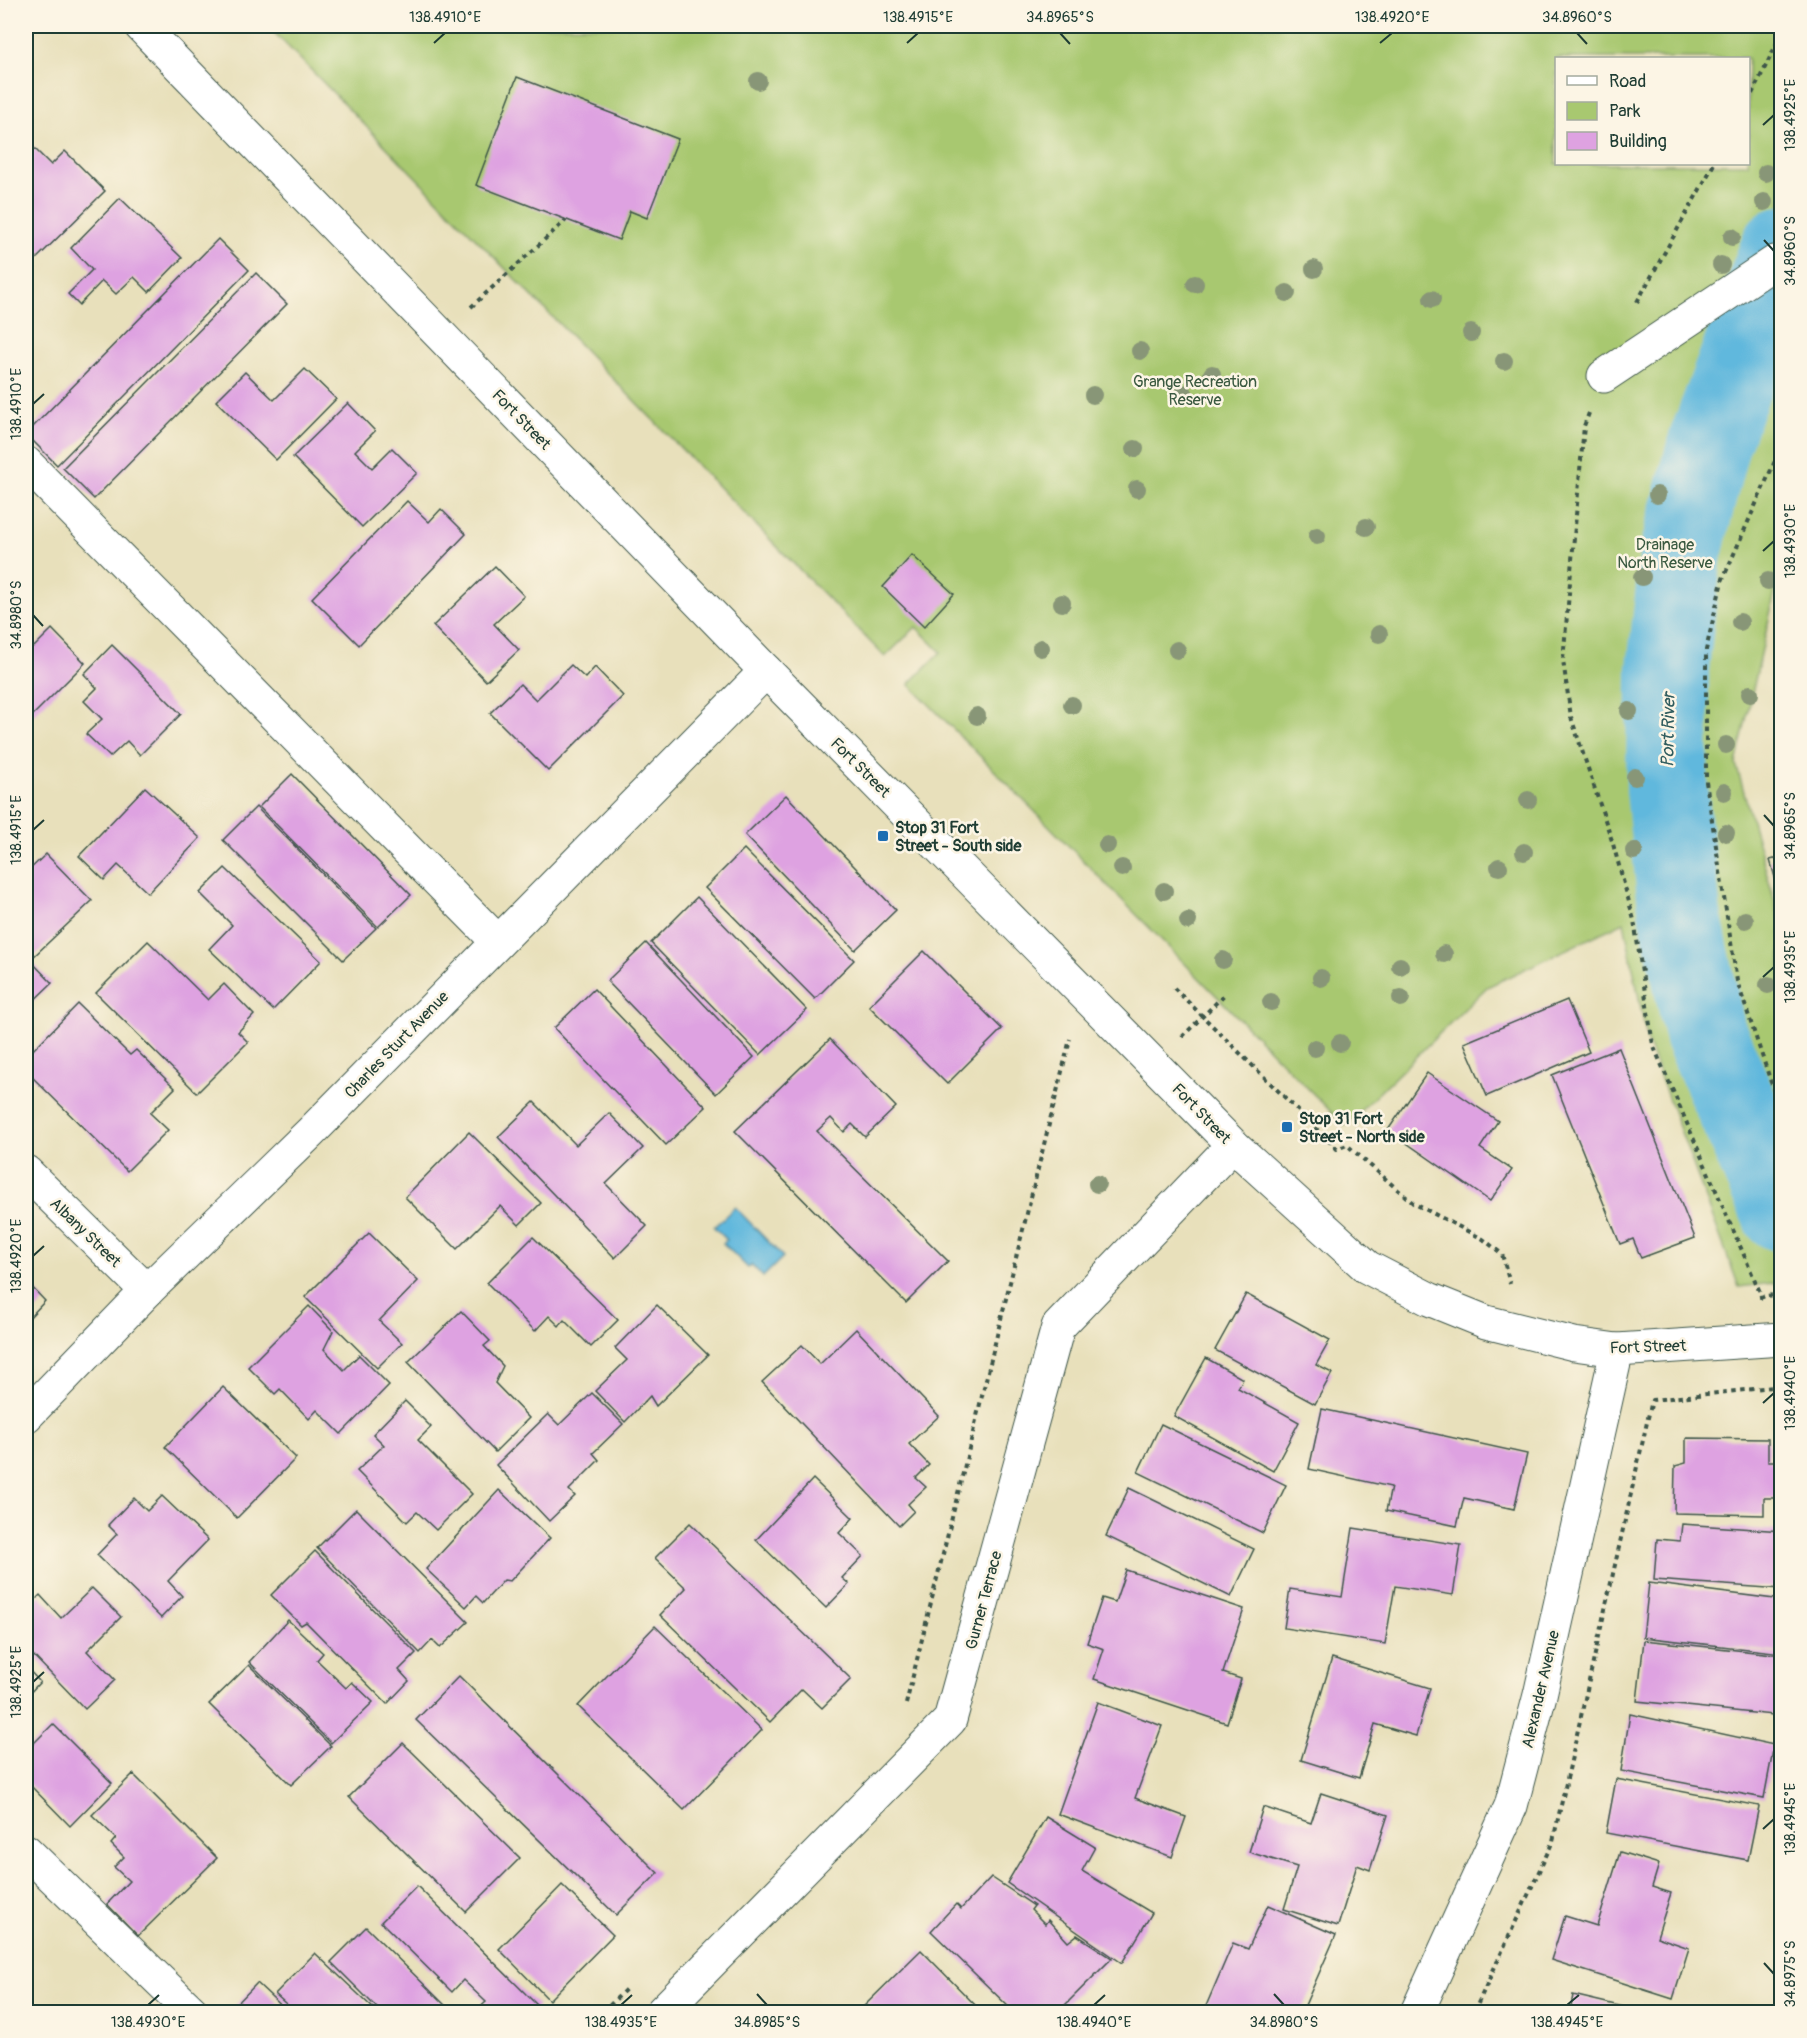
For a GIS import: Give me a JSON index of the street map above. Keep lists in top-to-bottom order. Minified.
{"streets":{"street":["Fort Street","Charles Sturt Avenue","Albany Street","Gurner Terrace","Alexander Avenue"]},"crossings":[["Fort Street","Charles Sturt Avenue"],["Fort Street","Gurner Terrace"],["Fort Street","Alexander Avenue"],["Charles Sturt Avenue","Albany Street"]],"water":["Port River"],"parks":["Grange Recreation Reserve","Drainage North Reserve"],"places":{"transit":["Stop 31 Fort Street - South side","Stop 31 Fort Street - North side"]},"legend":["Road","Park","Building"],"coordinates":["138.4910°E","138.4915°E","34.8965°S","138.4920°E","34.8960°S","138.4925°E","138.4930°E","34.8980°S","138.4935°E","138.4940°E","138.4945°E","34.8975°S","34.8985°S"]}
